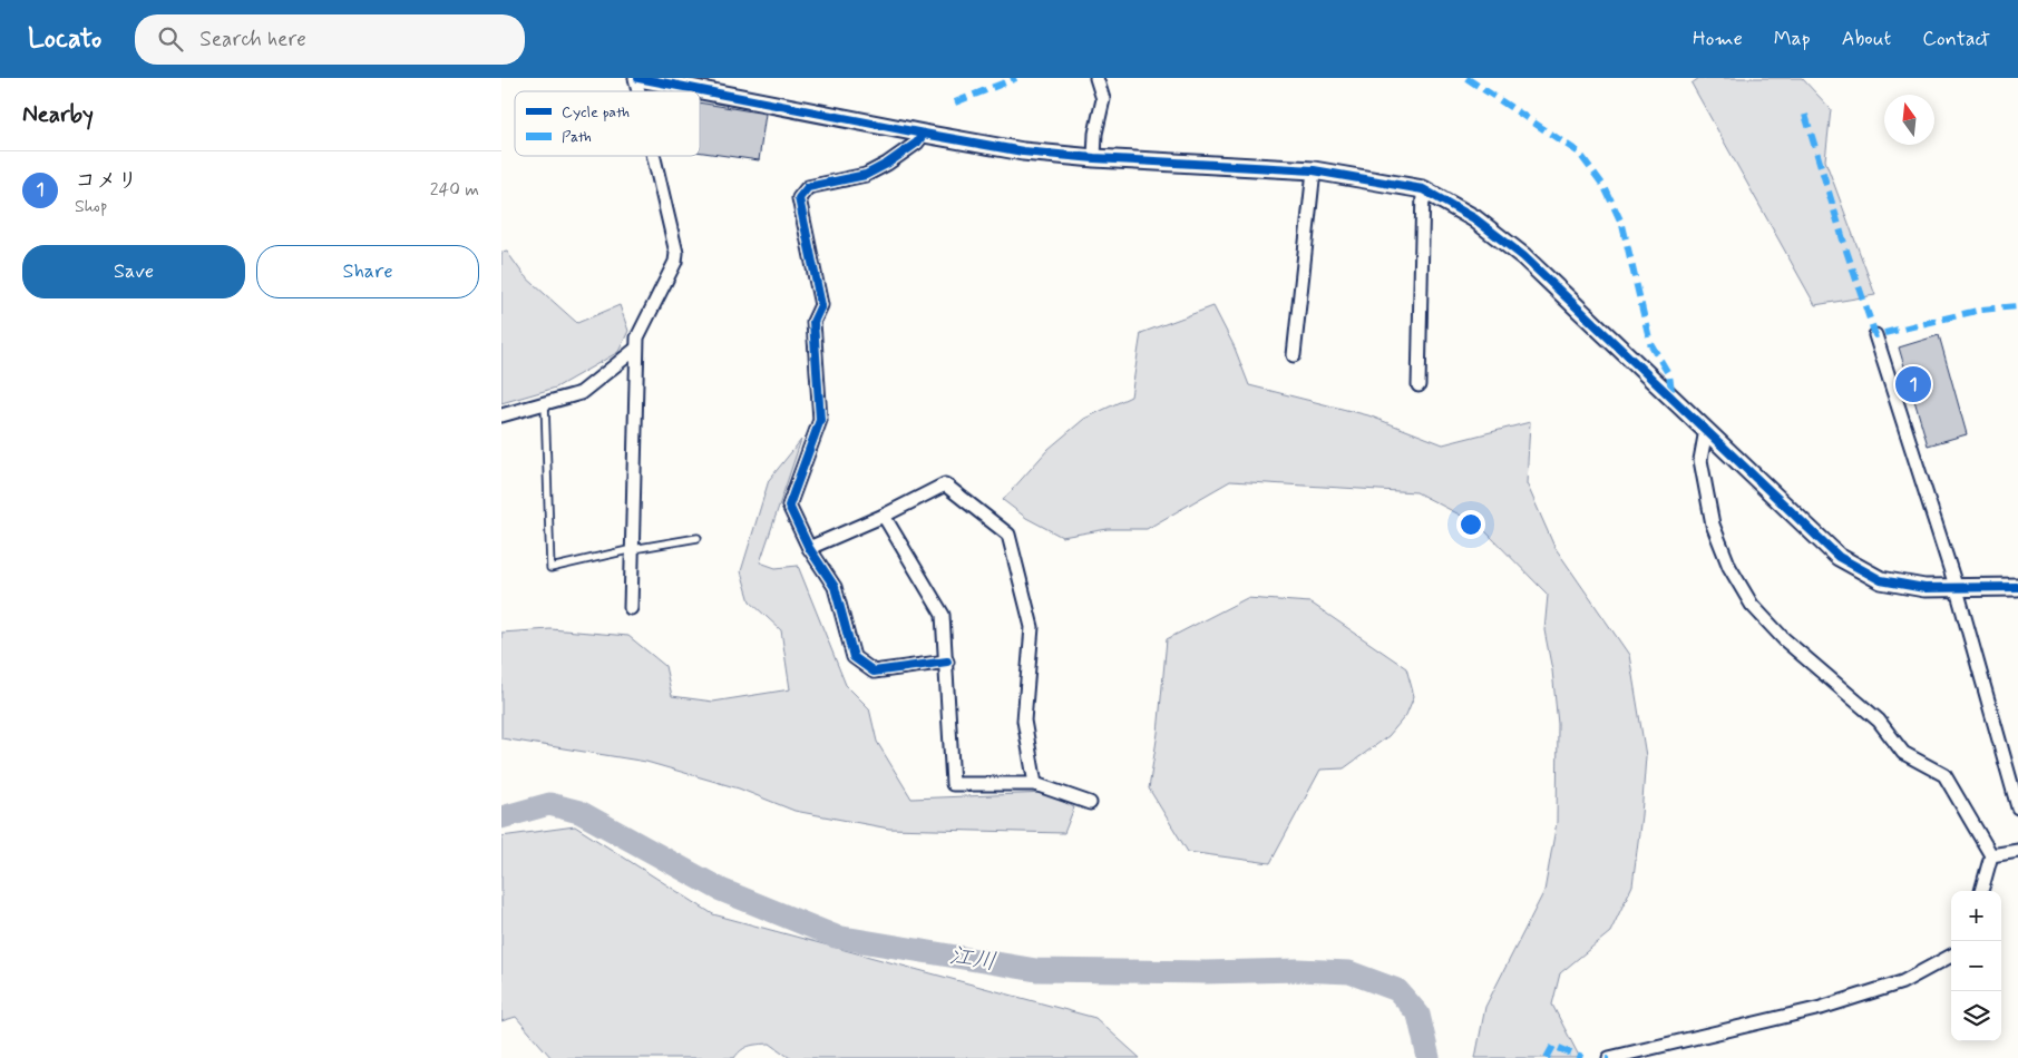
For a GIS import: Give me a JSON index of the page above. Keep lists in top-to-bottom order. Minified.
{"water":["江川"],"legend":["Cycle path","Path"],"north":"top","page":{"header":"Locato","search":"Search here","nav":["Home","Map","About","Contact"],"heading":"Nearby","list":[{"mark":"1","name":"コメリ","note":"Shop","value":"240 m"}],"buttons":["Save","Share"],"pins":"1","map_buttons":["+","−"]}}
